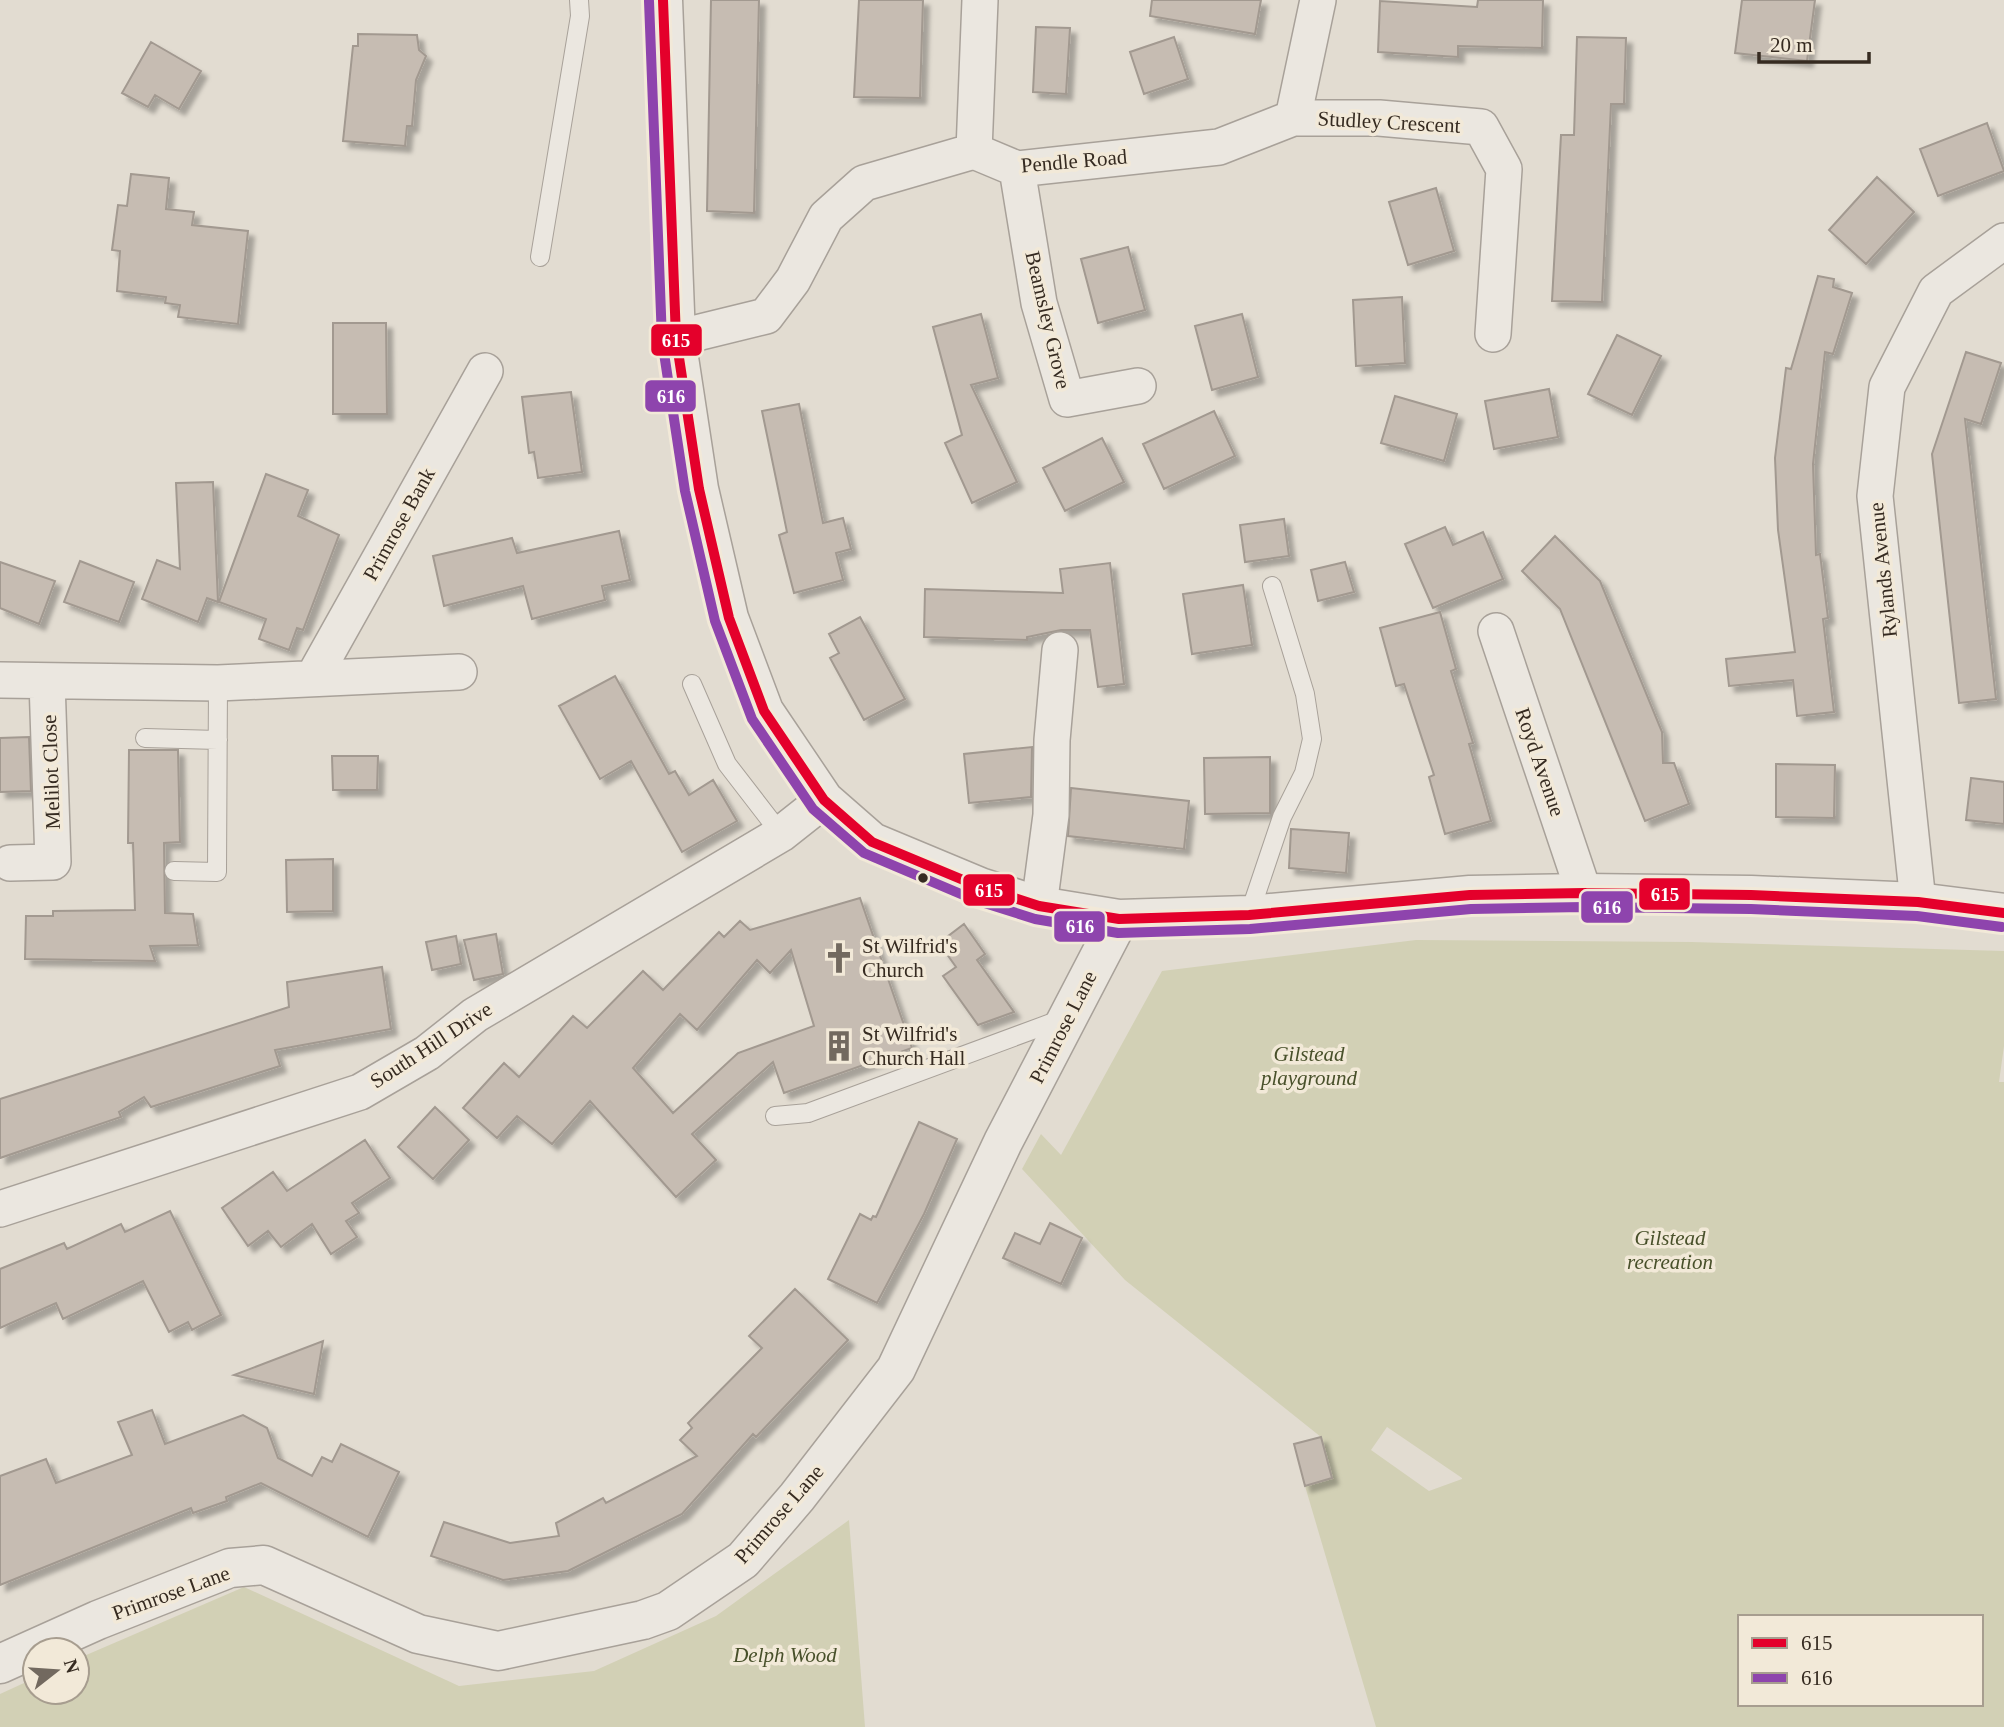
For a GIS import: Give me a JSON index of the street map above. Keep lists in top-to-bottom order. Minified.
{"streets":{"street":["Studley Crescent","Pendle Road","Beamsley Grove","Primrose Bank","Rylands Avenue","Royd Avenue","Melilot Close","Primrose Lane","South Hill Drive"]},"crossings":[["Studley Crescent","Pendle Road"],["Pendle Road","Beamsley Grove"]],"parks":["Gilstead playground","Gilstead recreation","Delph Wood"],"places":{"church":["St Wilfrid's Church"],"building":["St Wilfrid's Church Hall"]},"lines":["transit line 615","transit line 616"],"legend":["615","616"],"scale_bar":"20 m","north":"right"}
